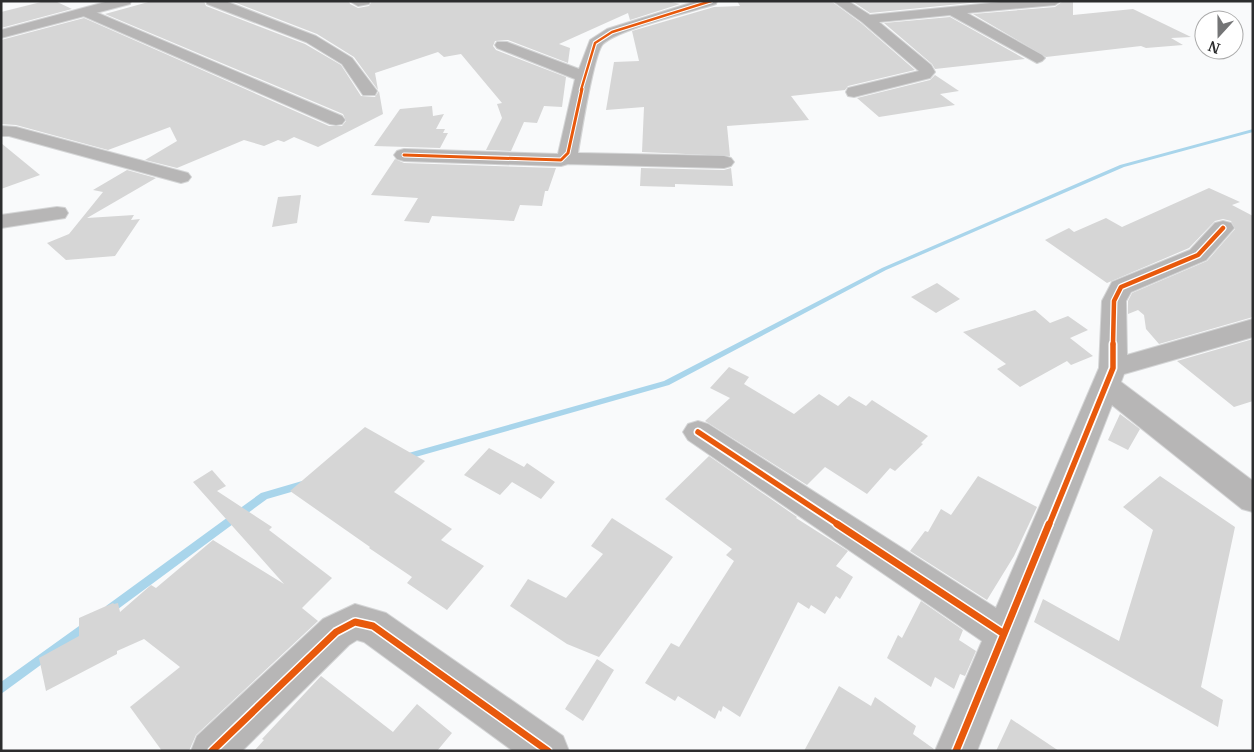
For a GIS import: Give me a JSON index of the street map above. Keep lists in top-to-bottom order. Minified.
{"north":"bottom"}
